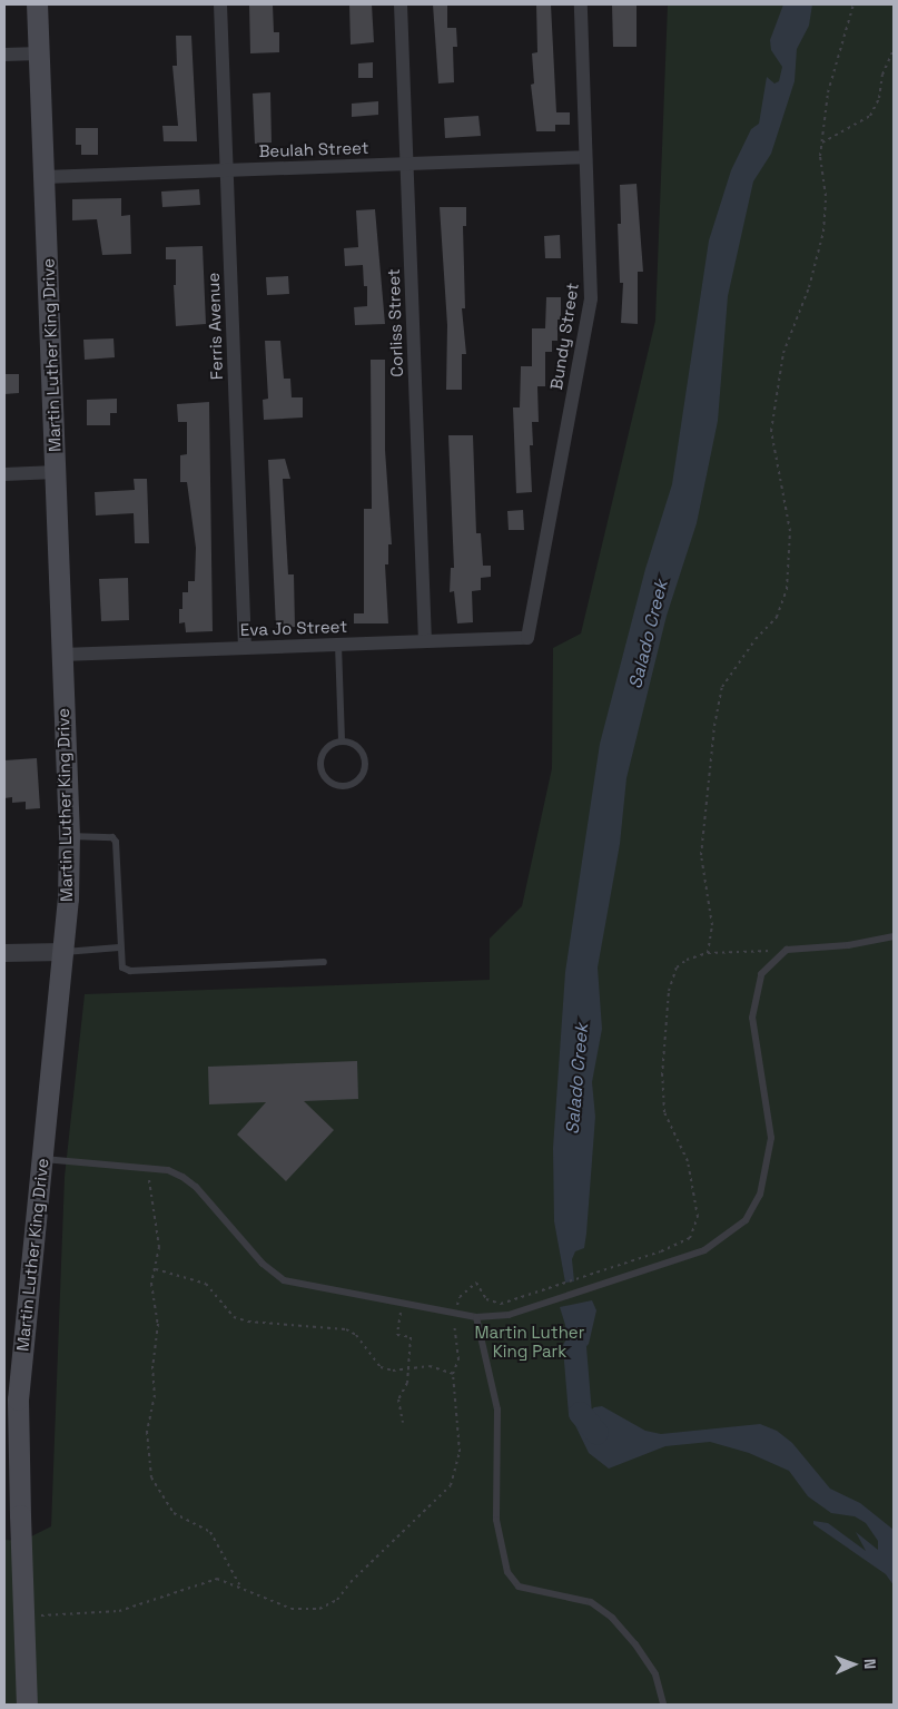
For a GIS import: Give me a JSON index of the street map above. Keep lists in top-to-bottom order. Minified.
{"streets":{"main road":["Martin Luther King Drive"],"street":["Beulah Street","Corliss Street","Ferris Avenue","Bundy Street","Eva Jo Street"]},"crossings":[["Beulah Street","Corliss Street"],["Beulah Street","Ferris Avenue"],["Beulah Street","Bundy Street"],["Beulah Street","Martin Luther King Drive"],["Corliss Street","Eva Jo Street"],["Ferris Avenue","Eva Jo Street"],["Bundy Street","Eva Jo Street"],["Martin Luther King Drive","Eva Jo Street"]],"water":["Salado Creek"],"parks":["Martin Luther King Park"],"north":"right"}
